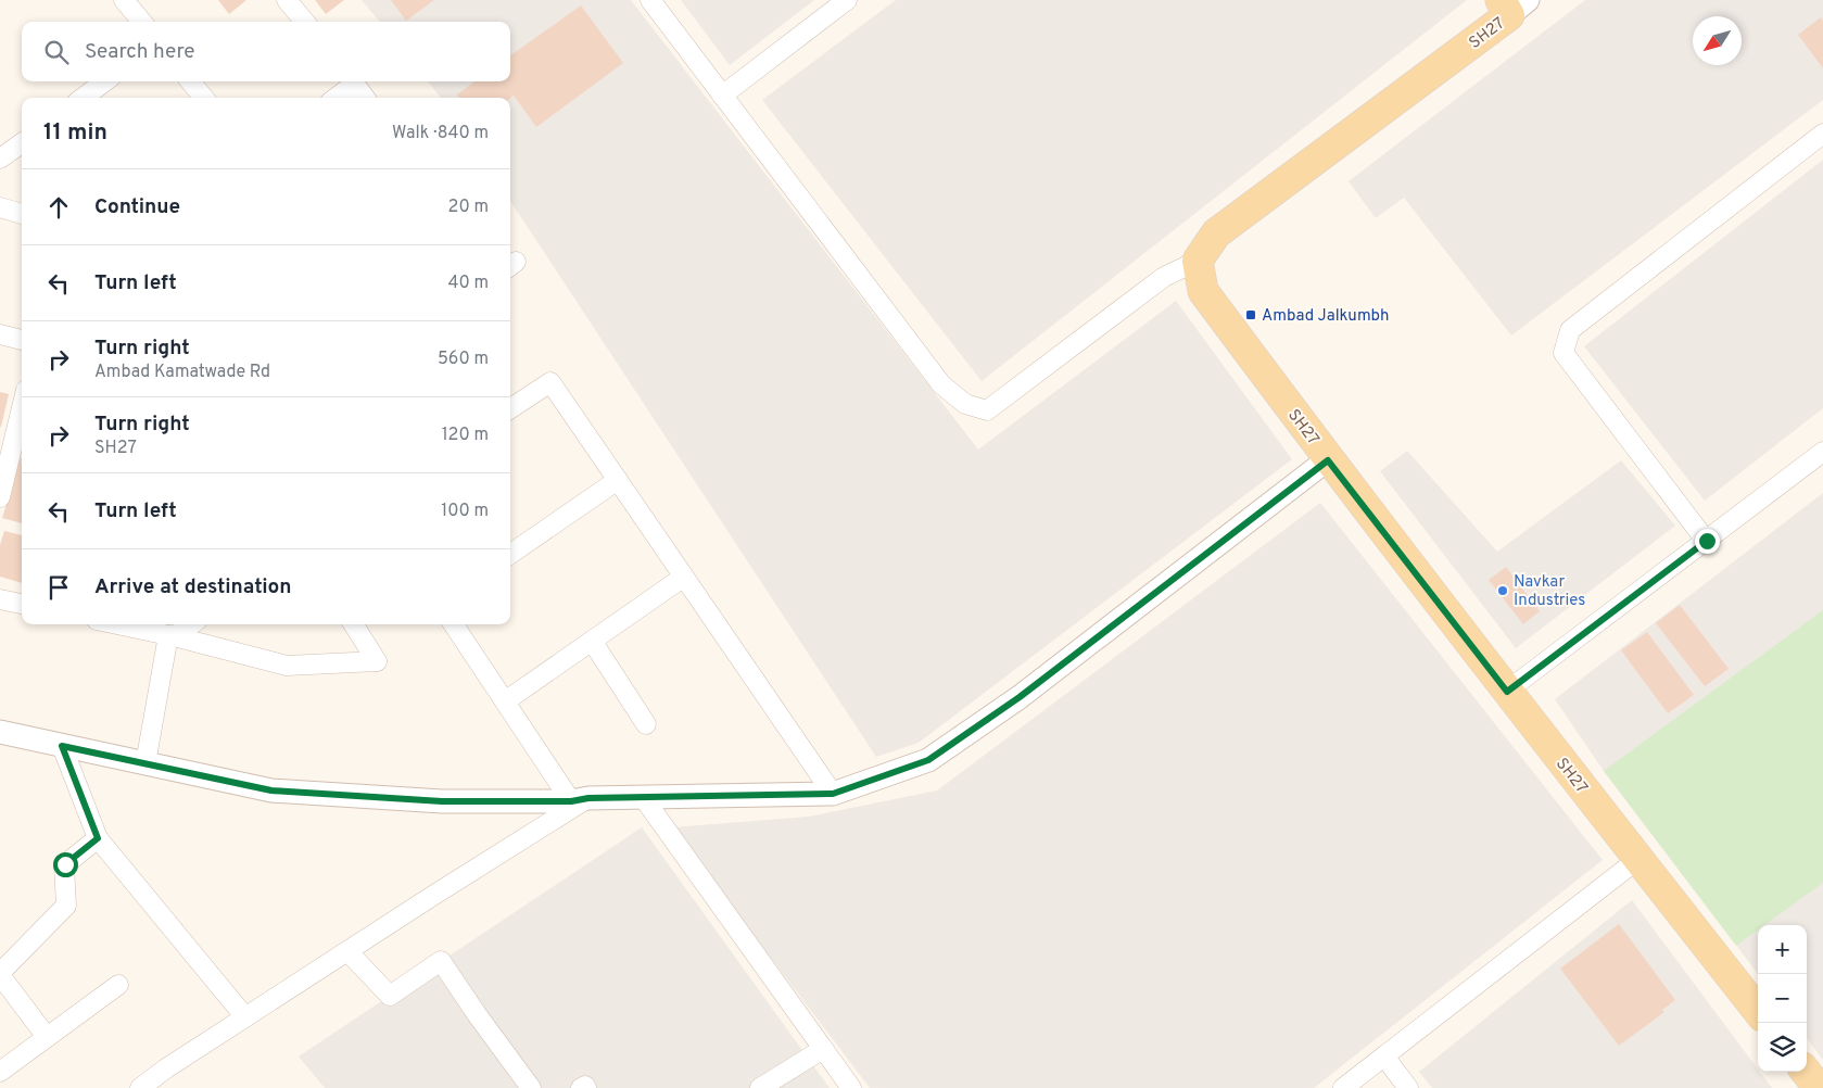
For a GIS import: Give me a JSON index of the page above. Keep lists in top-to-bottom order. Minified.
{"streets":{"main road":["SH27"]},"places":{"transit":["Ambad Jalkumbh"],"other":["Navkar Industries"]},"north":"bottom left","page":{"search":"Search here","heading":["11 min","Walk · 840 m"],"list":[["Continue","20 m"],["Turn left","40 m"],["Turn right","Ambad Kamatwade Rd","560 m"],["Turn right","SH27","120 m"],["Turn left","100 m"],"Arrive at destination"],"map_buttons":["+","−"]}}
